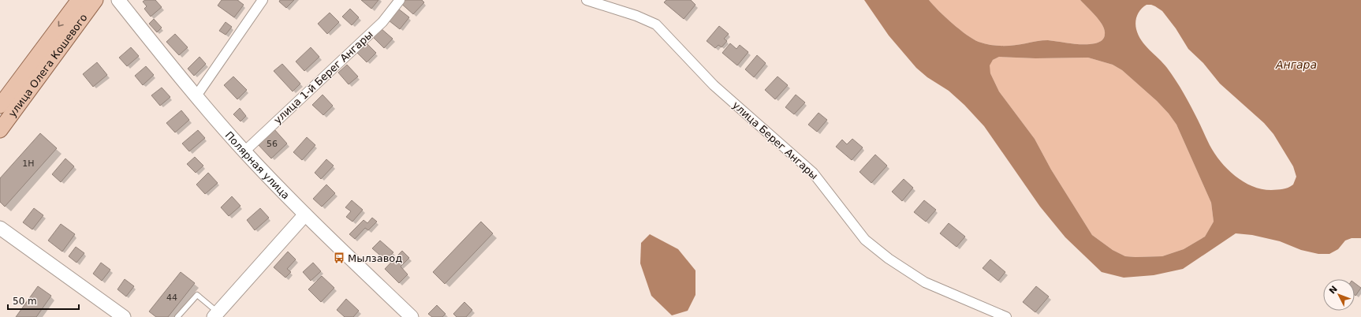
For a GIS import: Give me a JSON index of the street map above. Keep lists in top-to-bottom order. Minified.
{"streets":{"main road":["улица Олега Кошевого","Полярная улица"],"street":["улица 1-й Берег Ангары","улица Берег Ангары"]},"crossings":[["улица 1-й Берег Ангары","Полярная улица"]],"water":["Ангара"],"places":{"bus stop":["Мылзавод"]},"house_numbers":["56","1Н","44"],"scale_bar":"50 m","north":"top left"}
